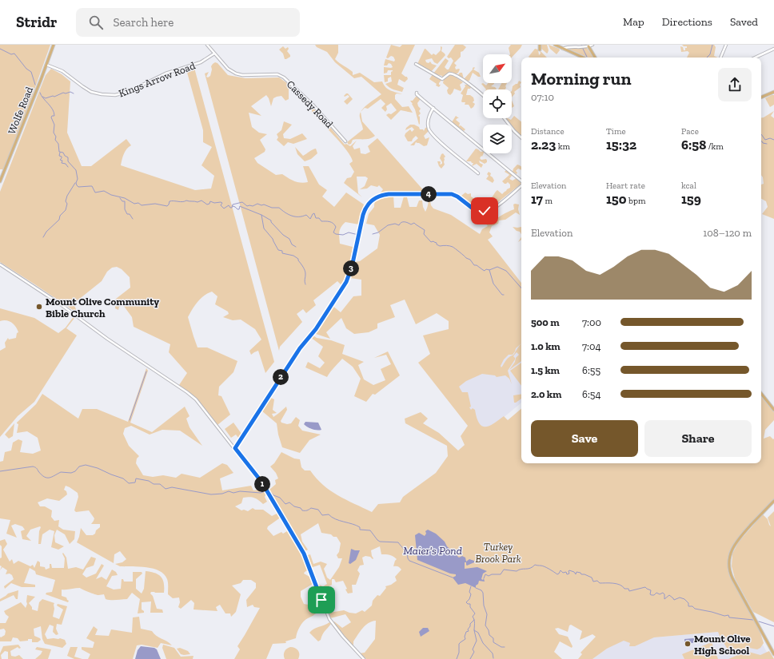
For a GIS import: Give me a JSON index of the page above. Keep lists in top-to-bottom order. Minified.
{"streets":{"main road":["Wolfe Road"],"street":["Kings Arrow Road","Cassedy Road"]},"crossings":[["Kings Arrow Road","Cassedy Road"],["Kings Arrow Road","Wolfe Road"]],"water":["Maier's Pond"],"parks":["Turkey Brook Park"],"places":["Mount Olive Community Bible Church","Mount Olive High School"],"north":"top right","page":{"header":"Stridr","search":"Search here","nav":["Map","Directions","Saved"],"heading":["Morning run","07:10"],"stats":[["Distance","2.23 km"],["Time","15:32"],["Pace","6:58 /km"],["Elevation","17 m"],["Heart rate","150 bpm"],["kcal","159"]],"pins":["4","3","2","1"],"chart":["Elevation","108–120 m"],"list":[{"name":"500 m","note":"7:00"},{"name":"1.0 km","note":"7:04"},{"name":"1.5 km","note":"6:55"},{"name":"2.0 km","note":"6:54"}],"buttons":["Save","Share"]}}
